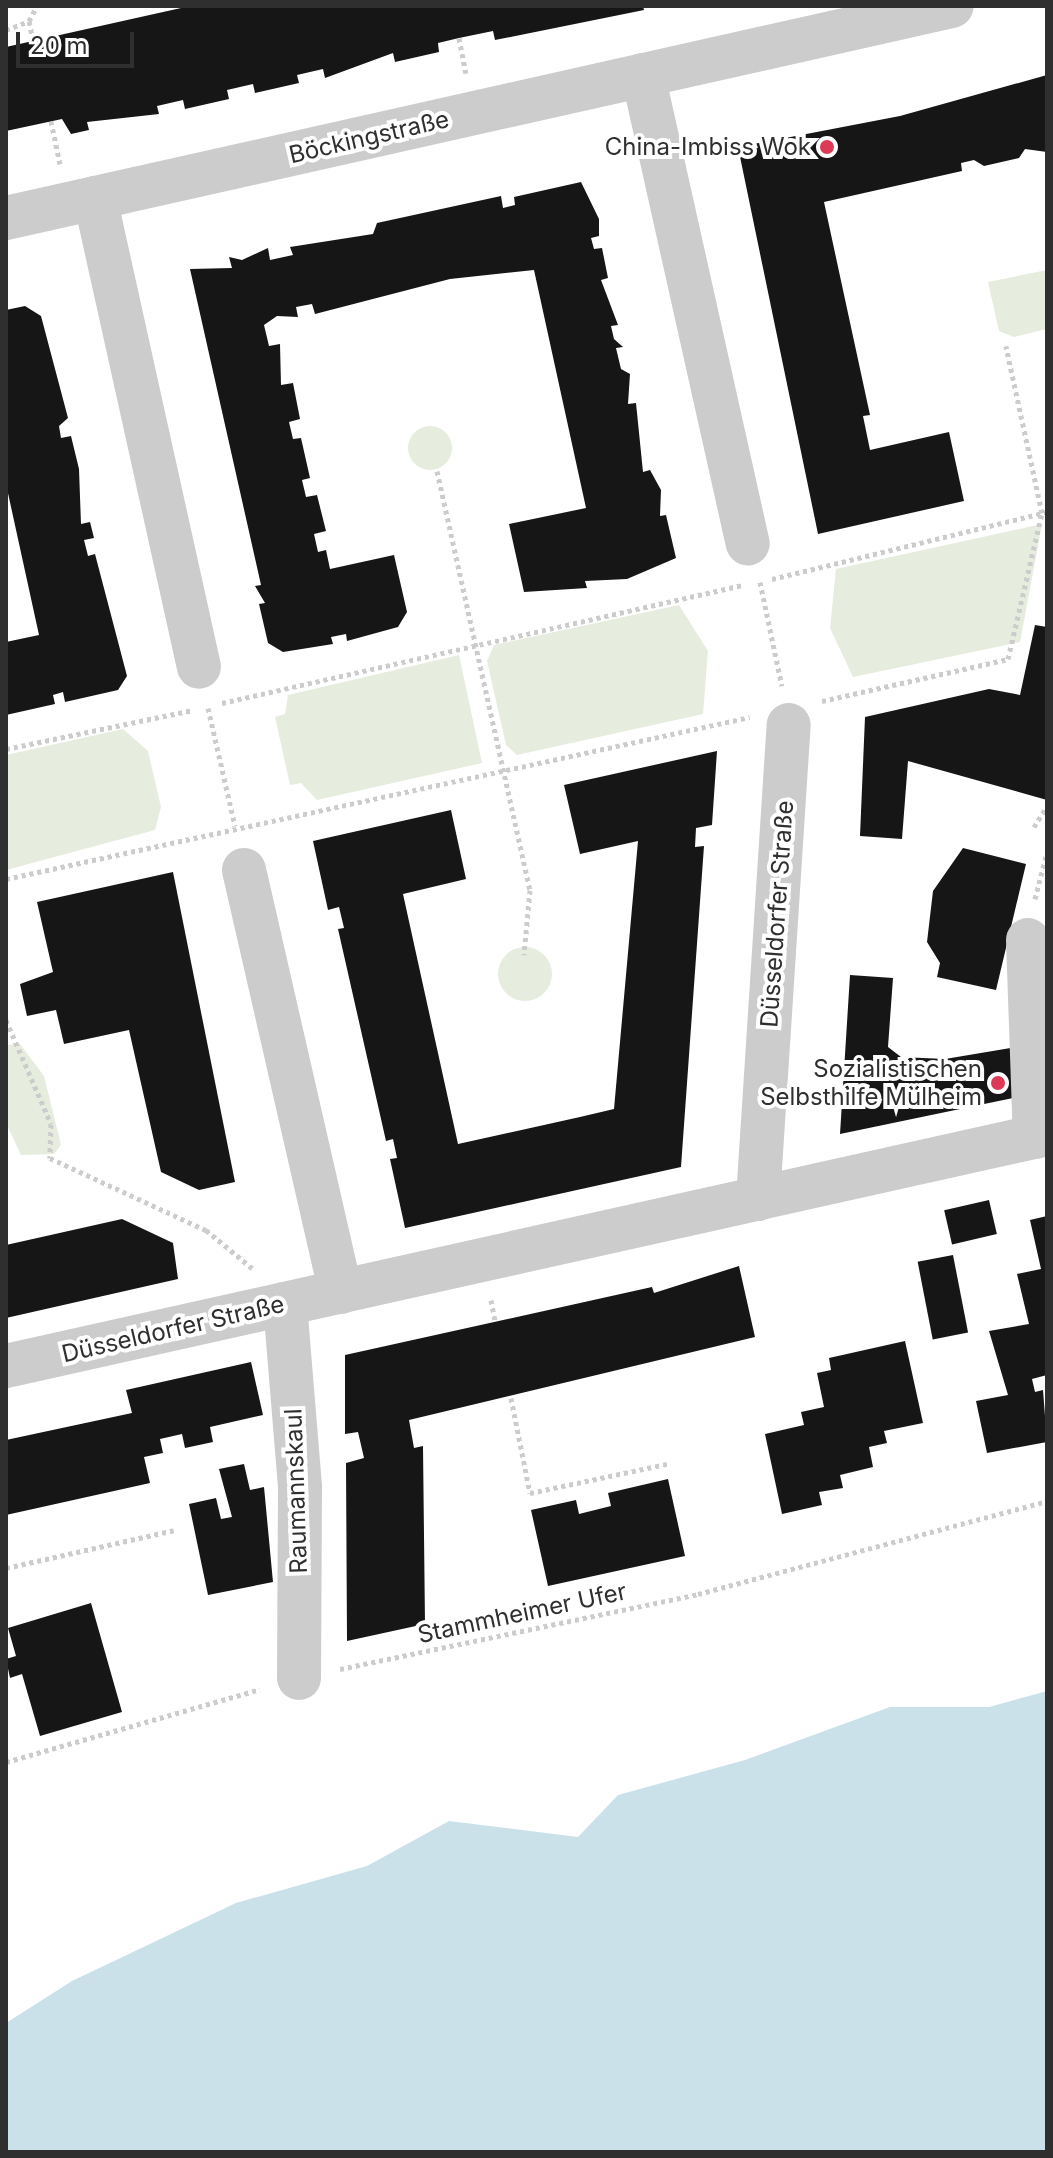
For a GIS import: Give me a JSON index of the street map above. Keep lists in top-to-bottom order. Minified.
{"streets":{"street":["Böckingstraße","Düsseldorfer Straße","Raumannskaul"],"path":["Stammheimer Ufer"]},"crossings":[["Düsseldorfer Straße","Raumannskaul"],["Raumannskaul","Stammheimer Ufer"]],"places":["China-Imbiss Wok","Sozialistischen Selbsthilfe Mülheim"],"scale_bar":"20 m"}
